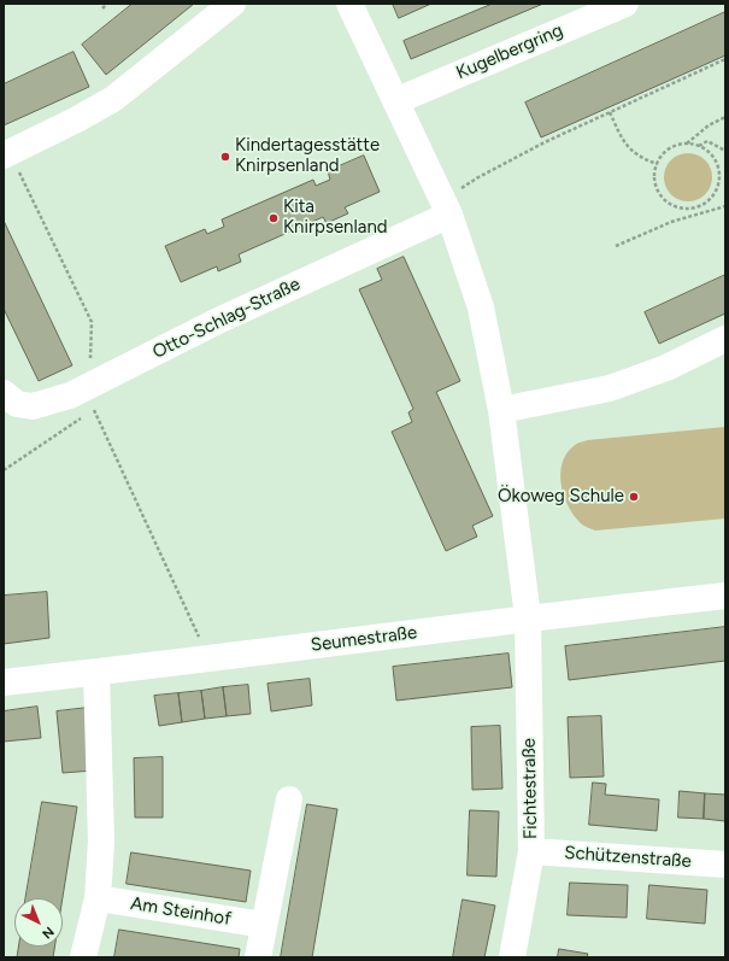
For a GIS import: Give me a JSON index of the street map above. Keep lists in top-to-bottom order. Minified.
{"streets":{"street":["Kugelbergring","Otto-Schlag-Straße","Seumestraße","Fichtestraße","Schützenstraße","Am Steinhof"]},"crossings":[["Seumestraße","Fichtestraße"],["Fichtestraße","Schützenstraße"]],"places":["Kindertagesstätte Knirpsenland","Kita Knirpsenland","Ökoweg Schule"],"north":"bottom right"}
